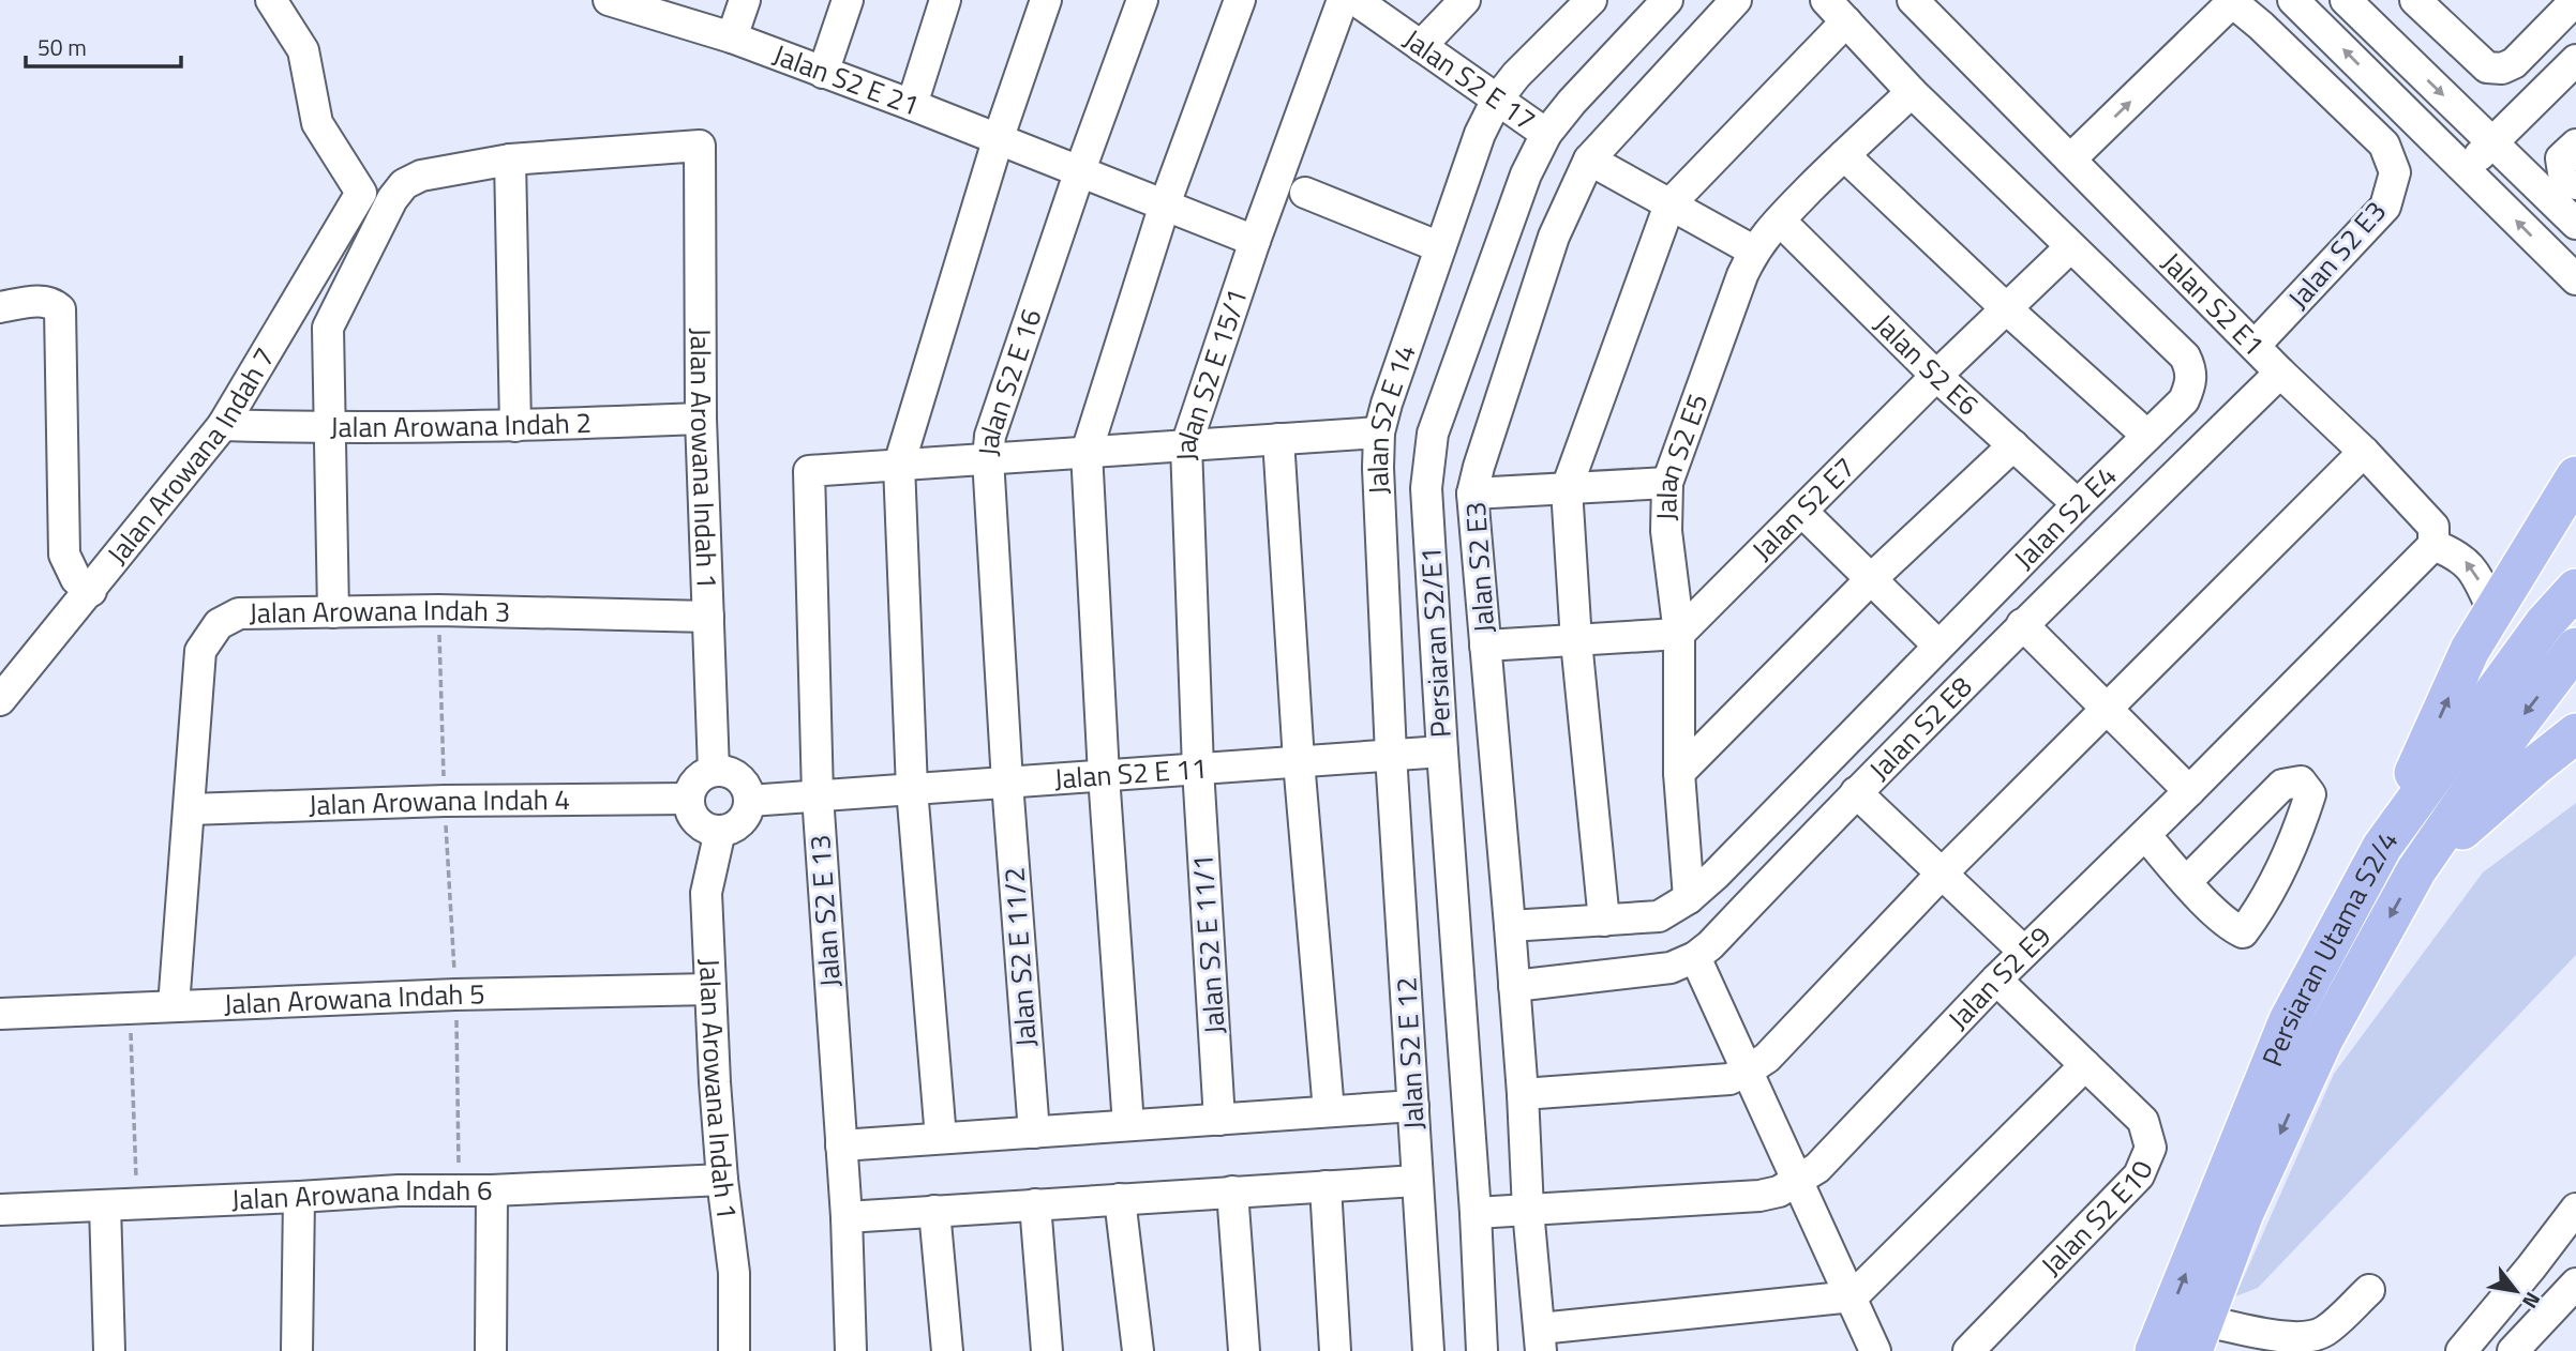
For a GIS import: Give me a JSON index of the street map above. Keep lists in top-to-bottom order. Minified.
{"streets":{"main road":["Persiaran Utama S2/4"],"street":["Jalan S2 E 21","Jalan S2 E 17","Jalan S2 E3","Jalan S2 E1","Jalan S2 E6","Jalan S2 E 15/1","Jalan S2 E 16","Jalan S2 E 14","Jalan Arowana Indah 2","Jalan Arowana Indah 7","Jalan Arowana Indah 1","Jalan S2 E5","Jalan S2 E7","Jalan S2 E4","Jalan Arowana Indah 3","Persiaran S2/E1","Jalan S2 E8","Jalan S2 E 11","Jalan Arowana Indah 4","Jalan S2 E 13","Jalan S2 E 11/1","Jalan S2 E 11/2","Jalan S2 E9","Jalan Arowana Indah 5","Jalan S2 E 12","Jalan Arowana Indah 6","Jalan S2 E10"]},"crossings":[["Jalan S2 E 21","Jalan S2 E 15/1"],["Jalan S2 E 21","Jalan S2 E 16"],["Jalan S2 E 17","Jalan S2 E 14"],["Jalan S2 E 17","Persiaran S2/E1"],["Jalan S2 E3","Jalan S2 E1"],["Jalan S2 E3","Jalan S2 E4"],["Jalan S2 E3","Jalan S2 E8"],["Jalan S2 E3","Jalan S2 E9"],["Jalan S2 E1","Jalan S2 E8"],["Jalan S2 E1","Jalan S2 E9"],["Jalan S2 E6","Jalan S2 E5"],["Jalan S2 E6","Jalan S2 E7"],["Jalan S2 E6","Jalan S2 E4"],["Jalan S2 E 15/1","Jalan S2 E 11"],["Jalan S2 E 15/1","Jalan S2 E 11/1"],["Jalan S2 E 16","Jalan S2 E 11"],["Jalan S2 E 16","Jalan S2 E 11/2"],["Jalan S2 E 14","Jalan S2 E 11"],["Jalan S2 E 14","Jalan S2 E 12"],["Jalan Arowana Indah 2","Jalan Arowana Indah 7"],["Jalan Arowana Indah 2","Jalan Arowana Indah 1"],["Jalan Arowana Indah 1","Jalan Arowana Indah 3"],["Jalan Arowana Indah 1","Jalan S2 E 11"],["Jalan Arowana Indah 1","Jalan Arowana Indah 4"],["Jalan Arowana Indah 1","Jalan Arowana Indah 5"],["Jalan Arowana Indah 1","Jalan Arowana Indah 6"],["Jalan S2 E5","Jalan S2 E7"],["Jalan S2 E5","Jalan S2 E4"],["Jalan S2 E7","Jalan S2 E4"],["Jalan Arowana Indah 3","Jalan Arowana Indah 4"],["Jalan Arowana Indah 3","Jalan Arowana Indah 5"],["Persiaran S2/E1","Jalan S2 E 11"],["Persiaran S2/E1","Jalan S2 E9"],["Jalan S2 E 11","Jalan Arowana Indah 4"],["Jalan S2 E 11","Jalan S2 E 13"],["Jalan S2 E 11","Jalan S2 E 11/1"],["Jalan S2 E 11","Jalan S2 E 11/2"],["Jalan S2 E 11","Jalan S2 E 12"],["Jalan S2 E9","Jalan S2 E10"]],"scale_bar":"50 m","north":"bottom right"}
